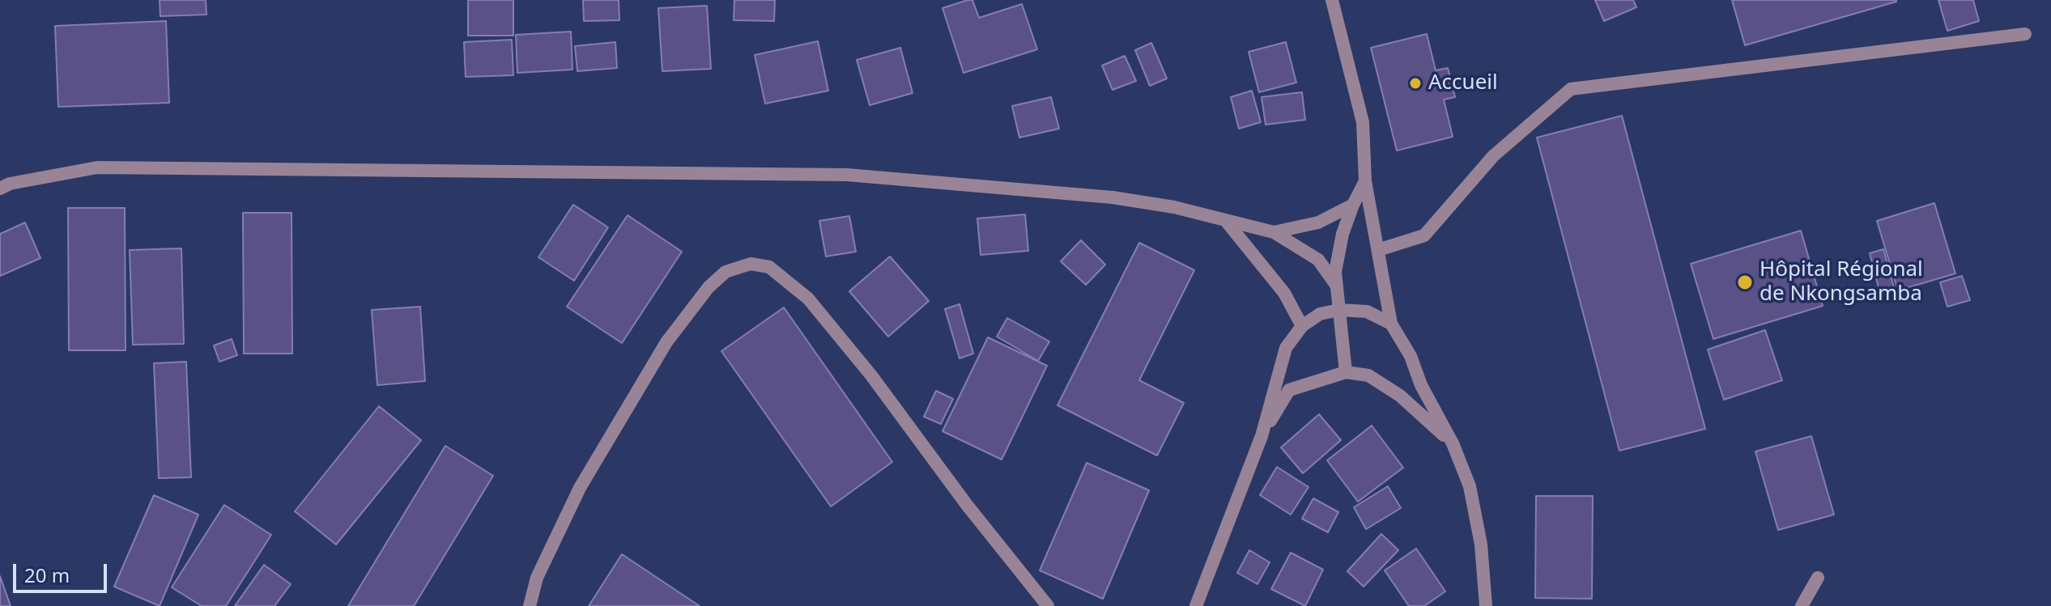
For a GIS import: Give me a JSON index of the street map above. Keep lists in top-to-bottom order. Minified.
{"places":["Accueil","Hôpital Régional de Nkongsamba"],"scale_bar":"20 m"}
